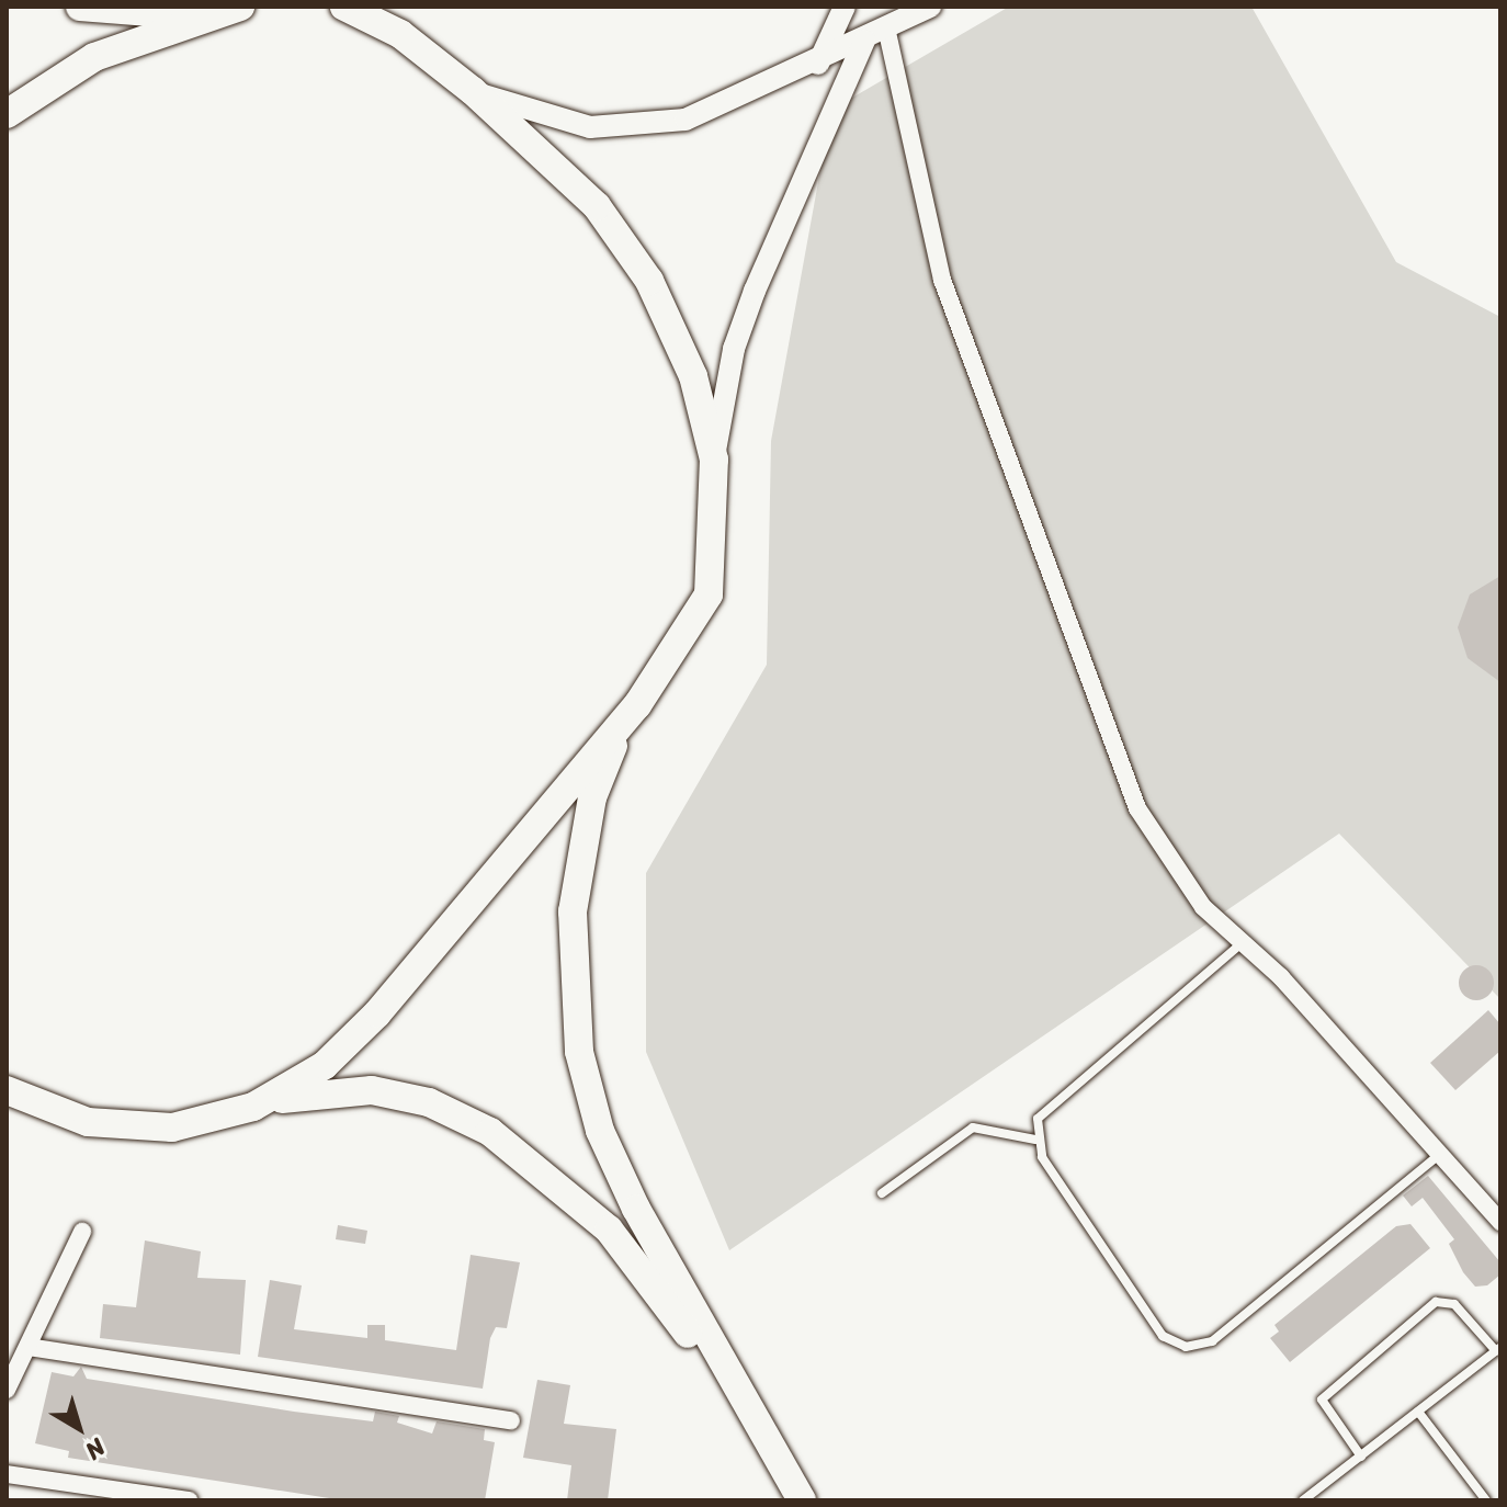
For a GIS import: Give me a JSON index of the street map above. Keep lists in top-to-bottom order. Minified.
{"north":"bottom right"}
